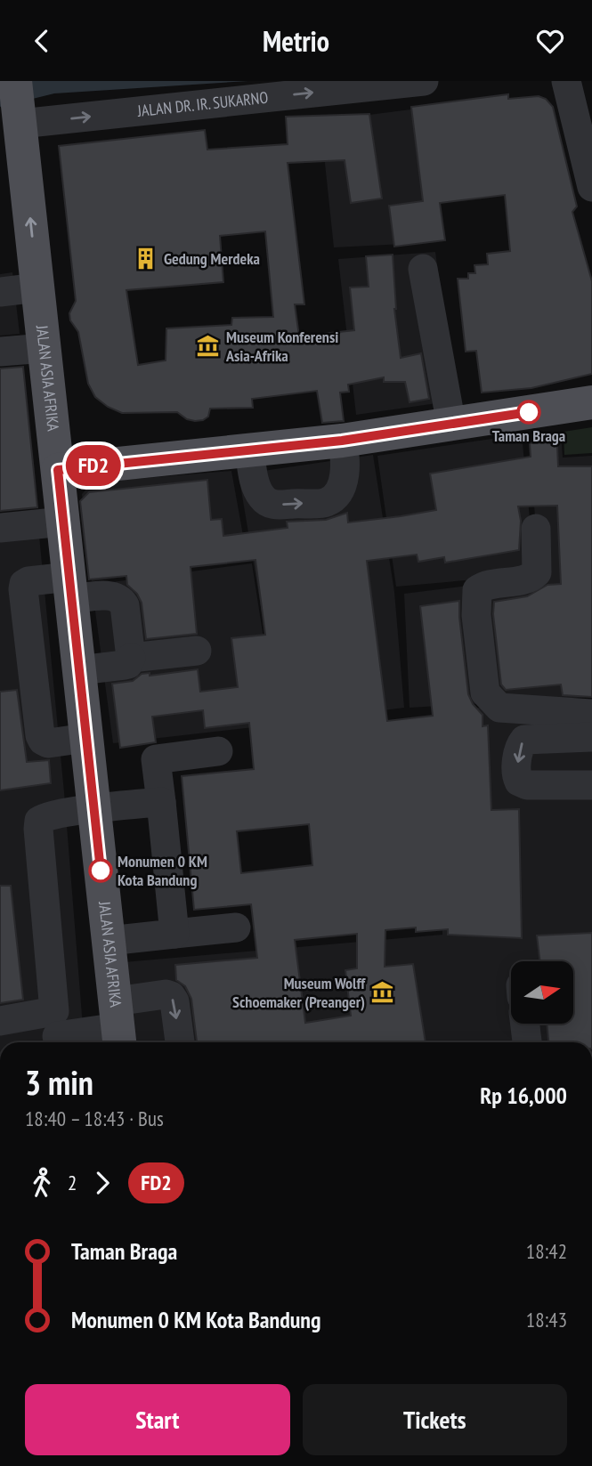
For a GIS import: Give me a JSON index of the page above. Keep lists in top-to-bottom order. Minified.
{"streets":{"main road":["JALAN ASIA AFRIKA"],"street":["JALAN DR. IR. SUKARNO"]},"crossings":[["JALAN DR. IR. SUKARNO","JALAN ASIA AFRIKA"]],"one_way":["JALAN DR. IR. SUKARNO"],"places":{"building":["Gedung Merdeka"],"museum":["Museum Konferensi Asia-Afrika","Museum Wolff Schoemaker (Preanger)"],"other":["Taman Braga","Monumen 0 KM Kota Bandung"]},"lines":["bus line FD2"],"north":"right","page":{"header":"Metrio","on_map":"FD2","heading":["3 min","18:40 – 18:43 · Bus","Rp 16,000"],"legs":["2","FD2"],"list":[{"name":"Taman Braga","value":"18:42"},{"name":"Monumen 0 KM Kota Bandung","value":"18:43"}],"buttons":["Start","Tickets"]}}
